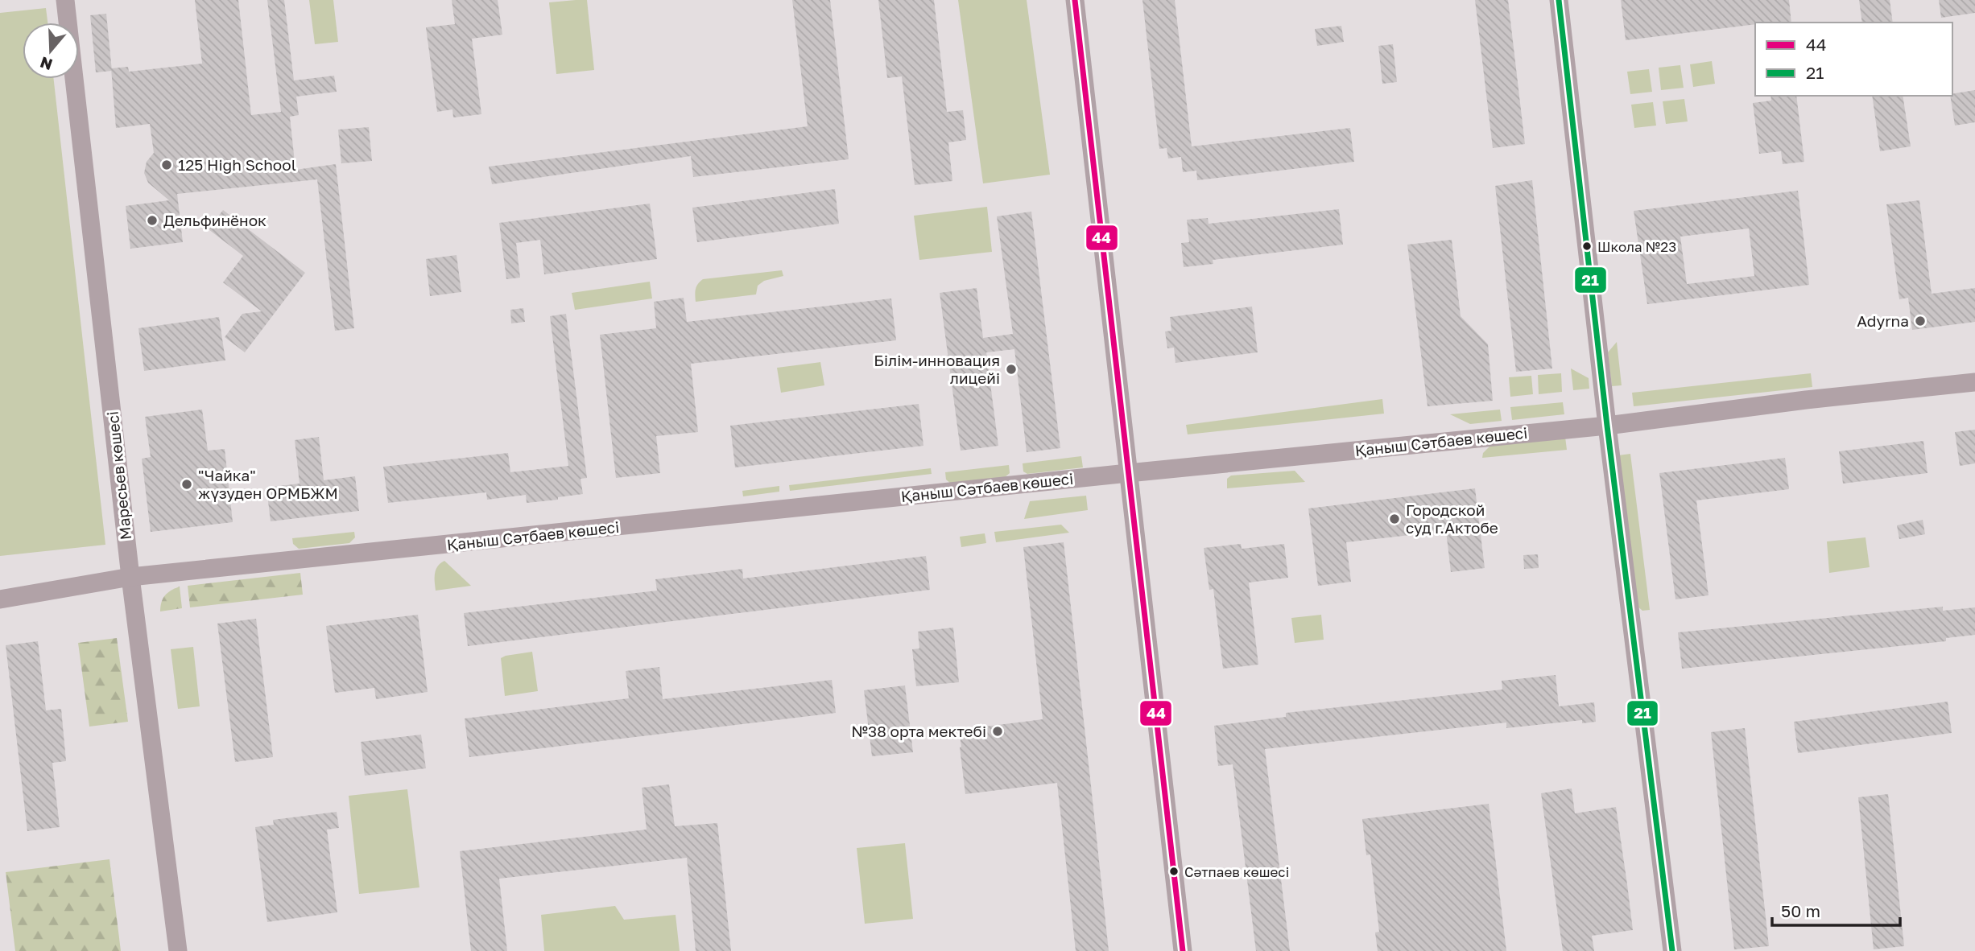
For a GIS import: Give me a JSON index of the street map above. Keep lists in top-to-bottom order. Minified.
{"streets":{"street":["Қаныш Сәтбаев көшесі","Маресьев көшесі"]},"crossings":[["Қаныш Сәтбаев көшесі","Маресьев көшесі"]],"places":["125 High School","Дельфинёнок","Школа №23","Adyrna","Білім-инновация лицейі","\"Чайка\" жүзуден ОРМБЖМ","Городской суд г.Актобе","№38 орта мектебі","Сәтпаев көшесі"],"lines":["transit line 44","transit line 21"],"legend":["44","21"],"scale_bar":"50 m","north":"bottom"}
